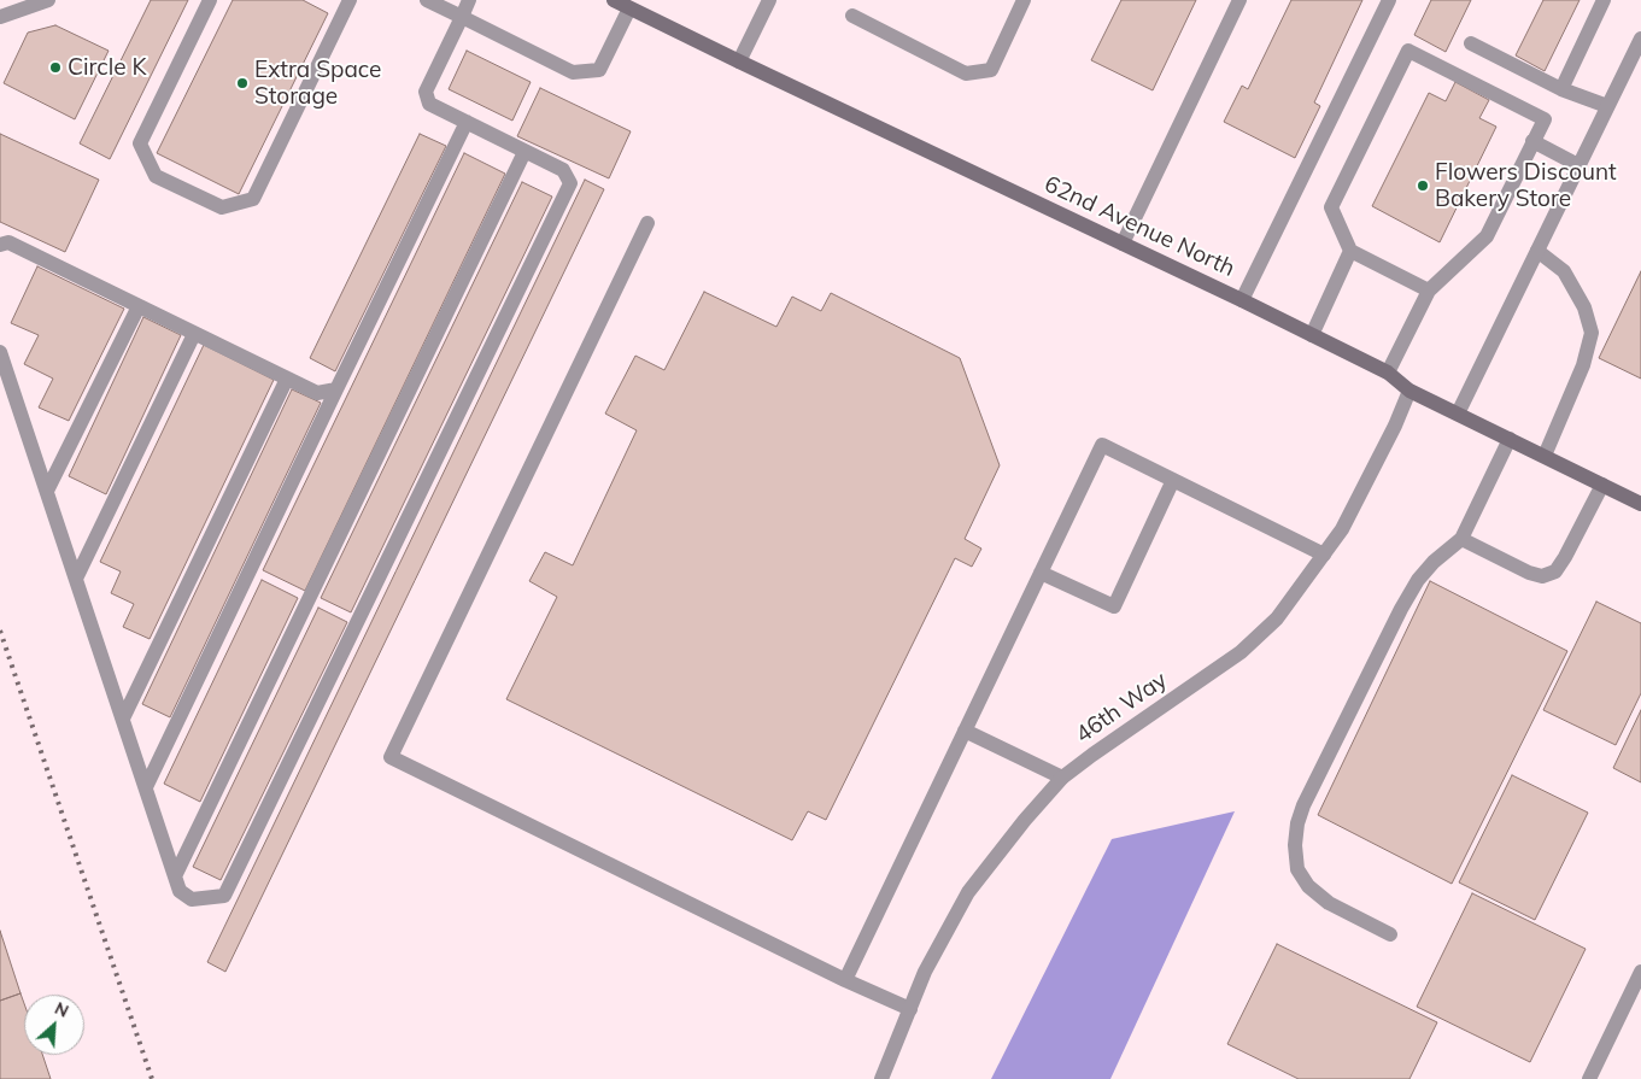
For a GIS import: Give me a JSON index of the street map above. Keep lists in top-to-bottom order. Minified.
{"streets":{"street":["62nd Avenue North","46th Way"]},"crossings":[["62nd Avenue North","46th Way"]],"places":["Circle K","Extra Space Storage","Flowers Discount Bakery Store"],"north":"top right"}
